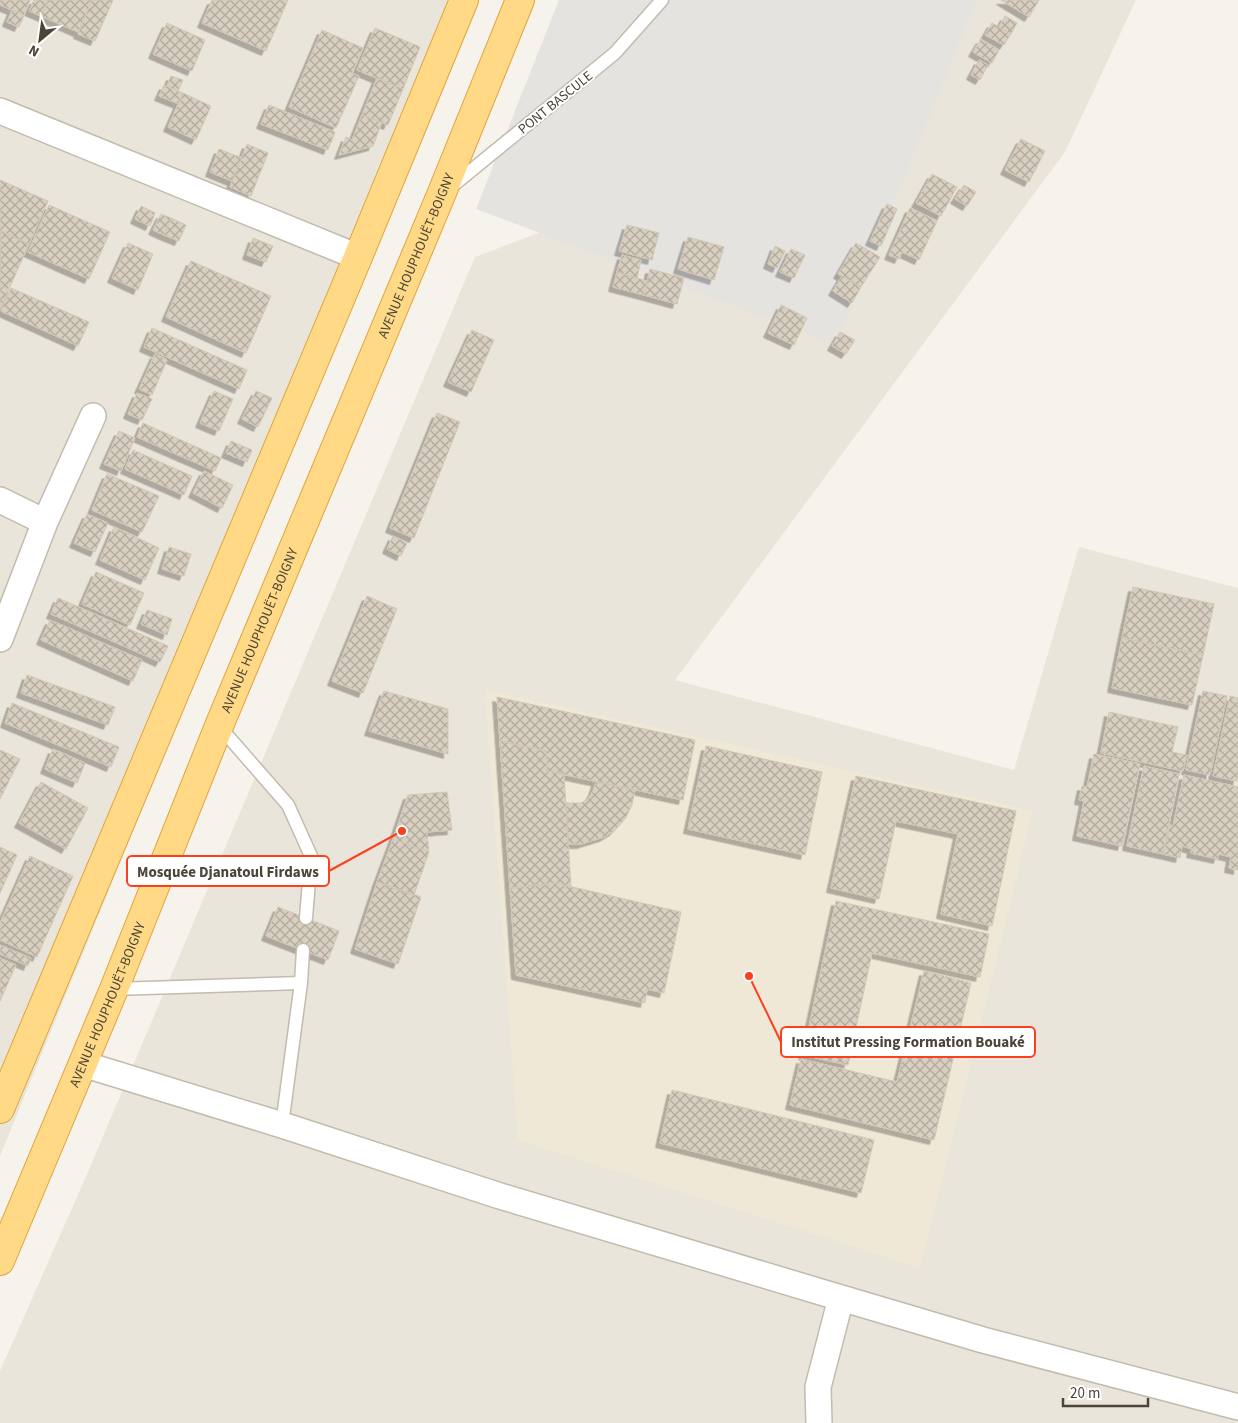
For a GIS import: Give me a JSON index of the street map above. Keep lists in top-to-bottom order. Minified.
{"streets":{"highway":["AVENUE HOUPHOUËT-BOIGNY"],"lane":["PONT BASCULE"]},"crossings":[["PONT BASCULE","AVENUE HOUPHOUËT-BOIGNY"]],"places":["Mosquée Djanatoul Firdaws","Institut Pressing Formation Bouaké"],"scale_bar":"20 m","north":"bottom left"}
